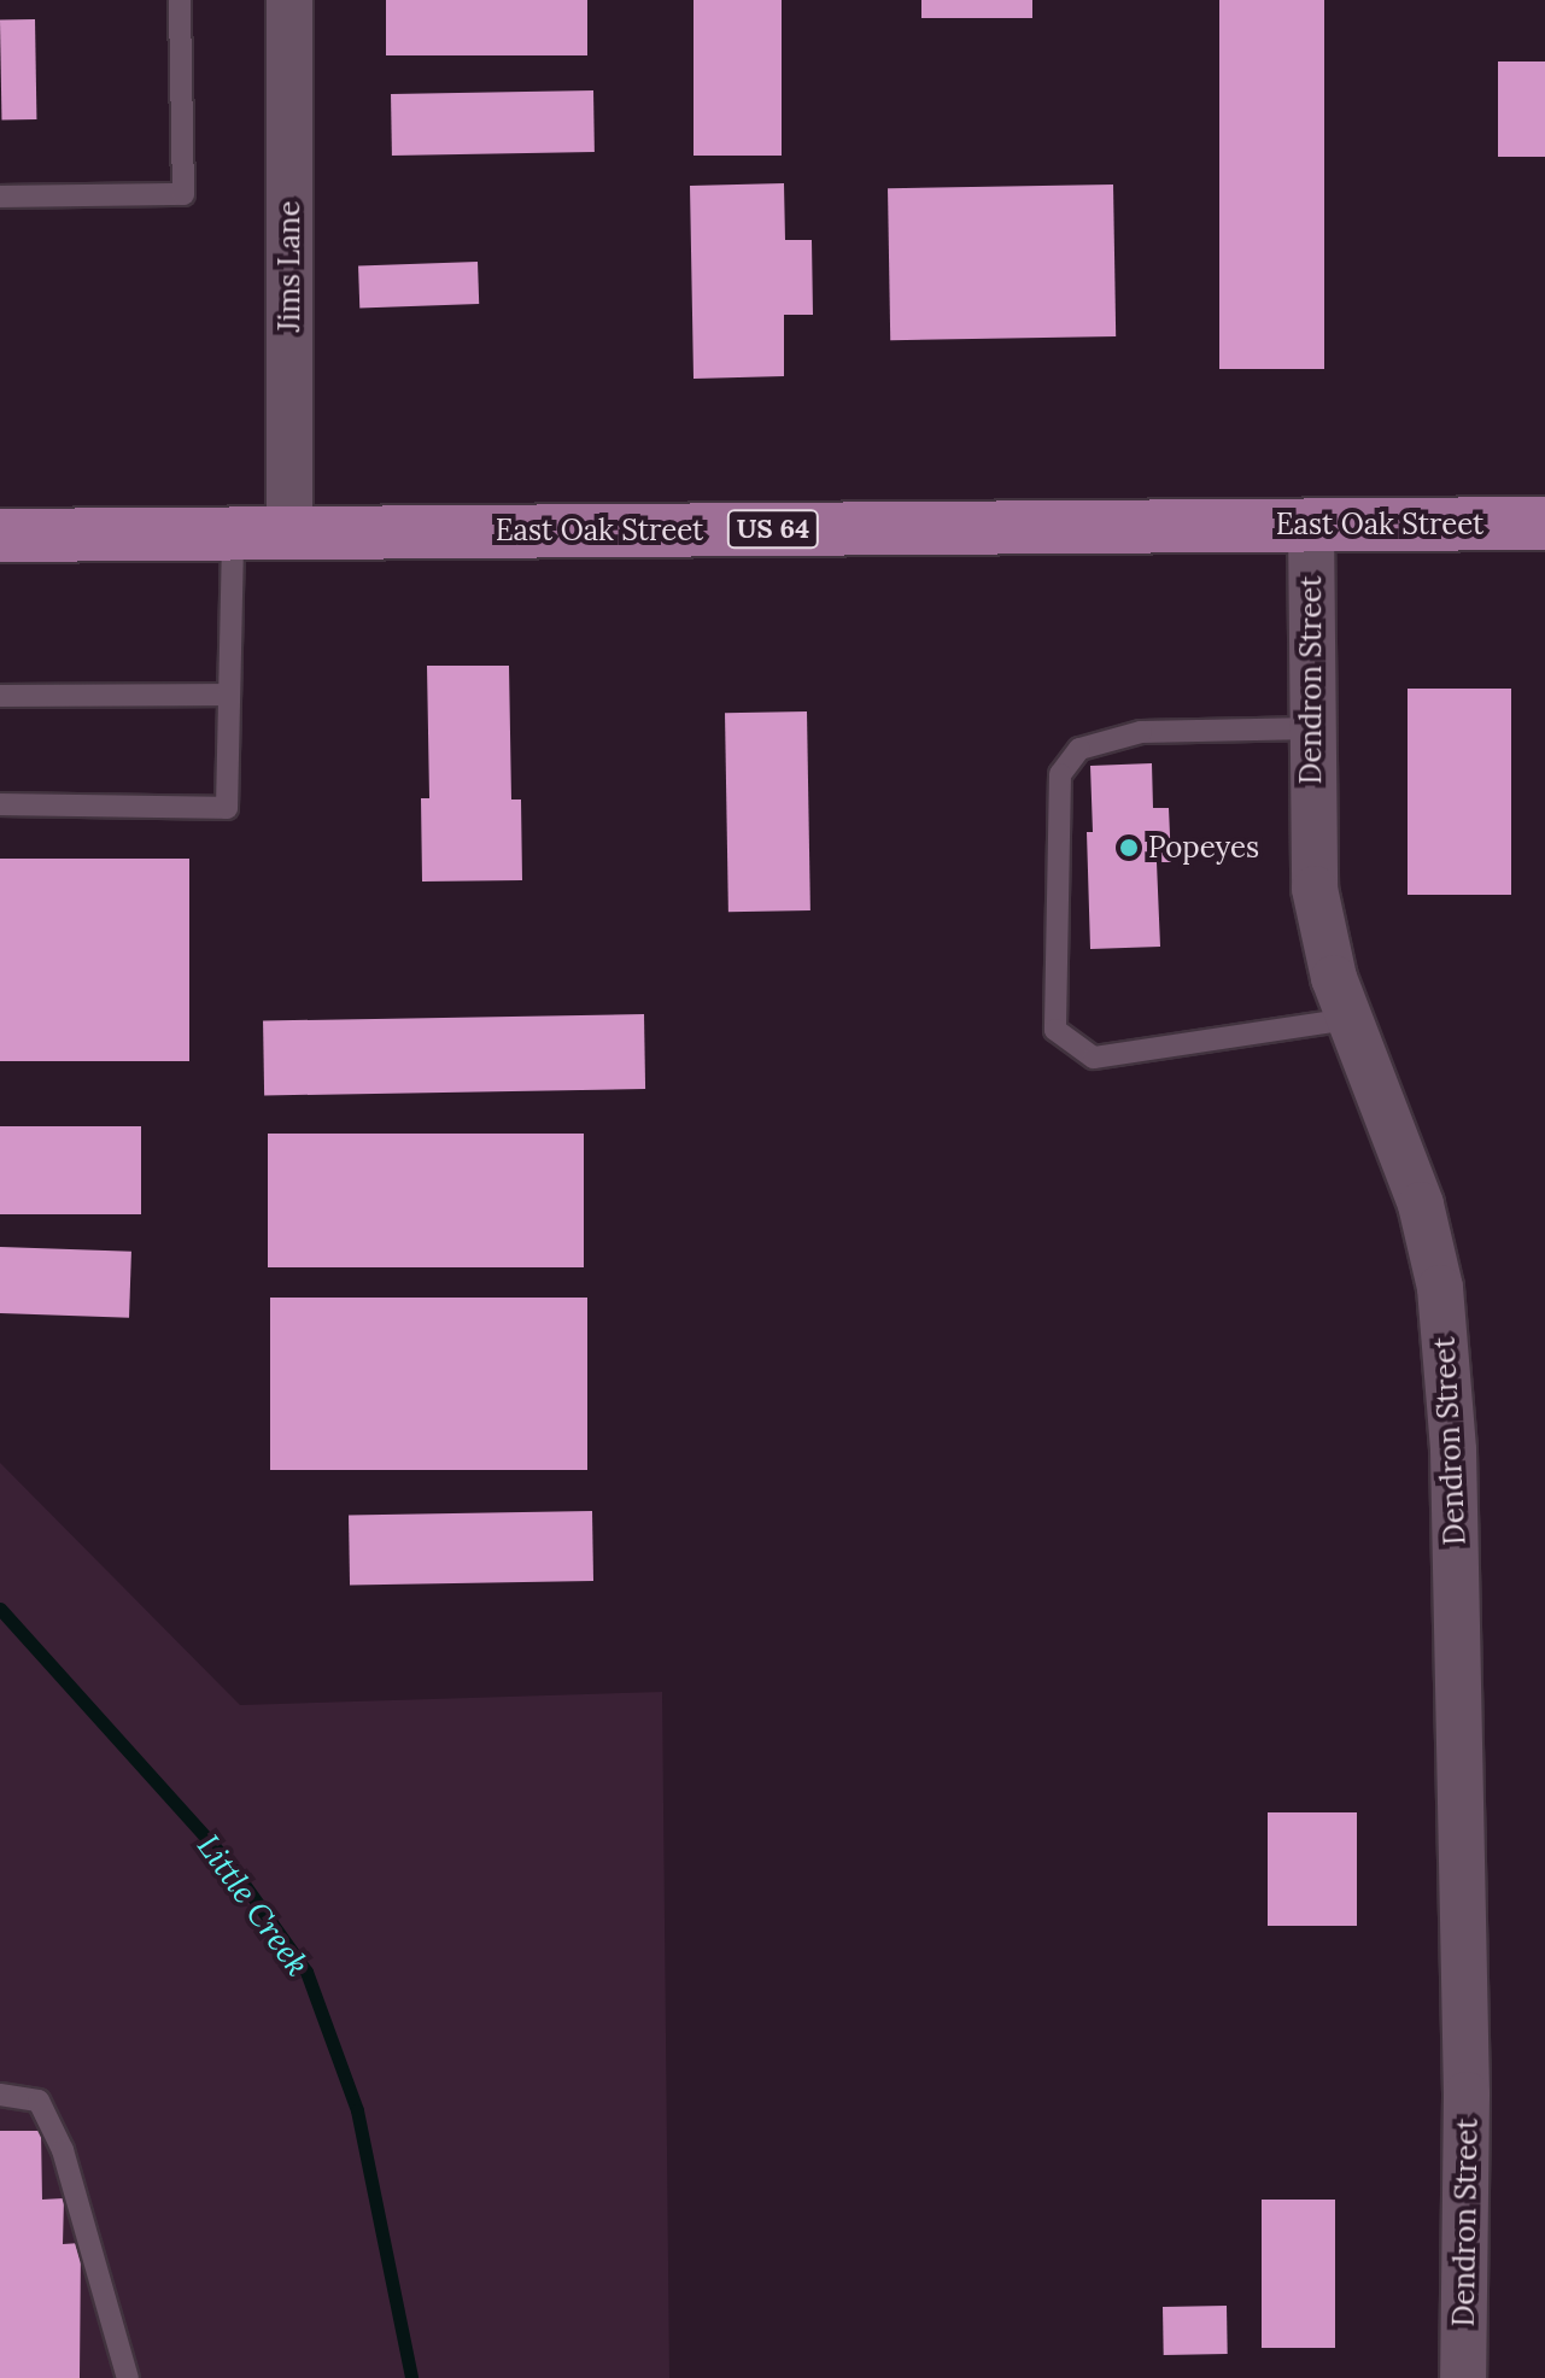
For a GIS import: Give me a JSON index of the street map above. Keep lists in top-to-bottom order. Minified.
{"streets":{"highway":["East Oak Street","US 64"],"street":["Jims Lane","Dendron Street"]},"crossings":[["Jims Lane","East Oak Street"],["East Oak Street","Dendron Street"]],"water":["Little Creek"],"places":["Popeyes"]}
